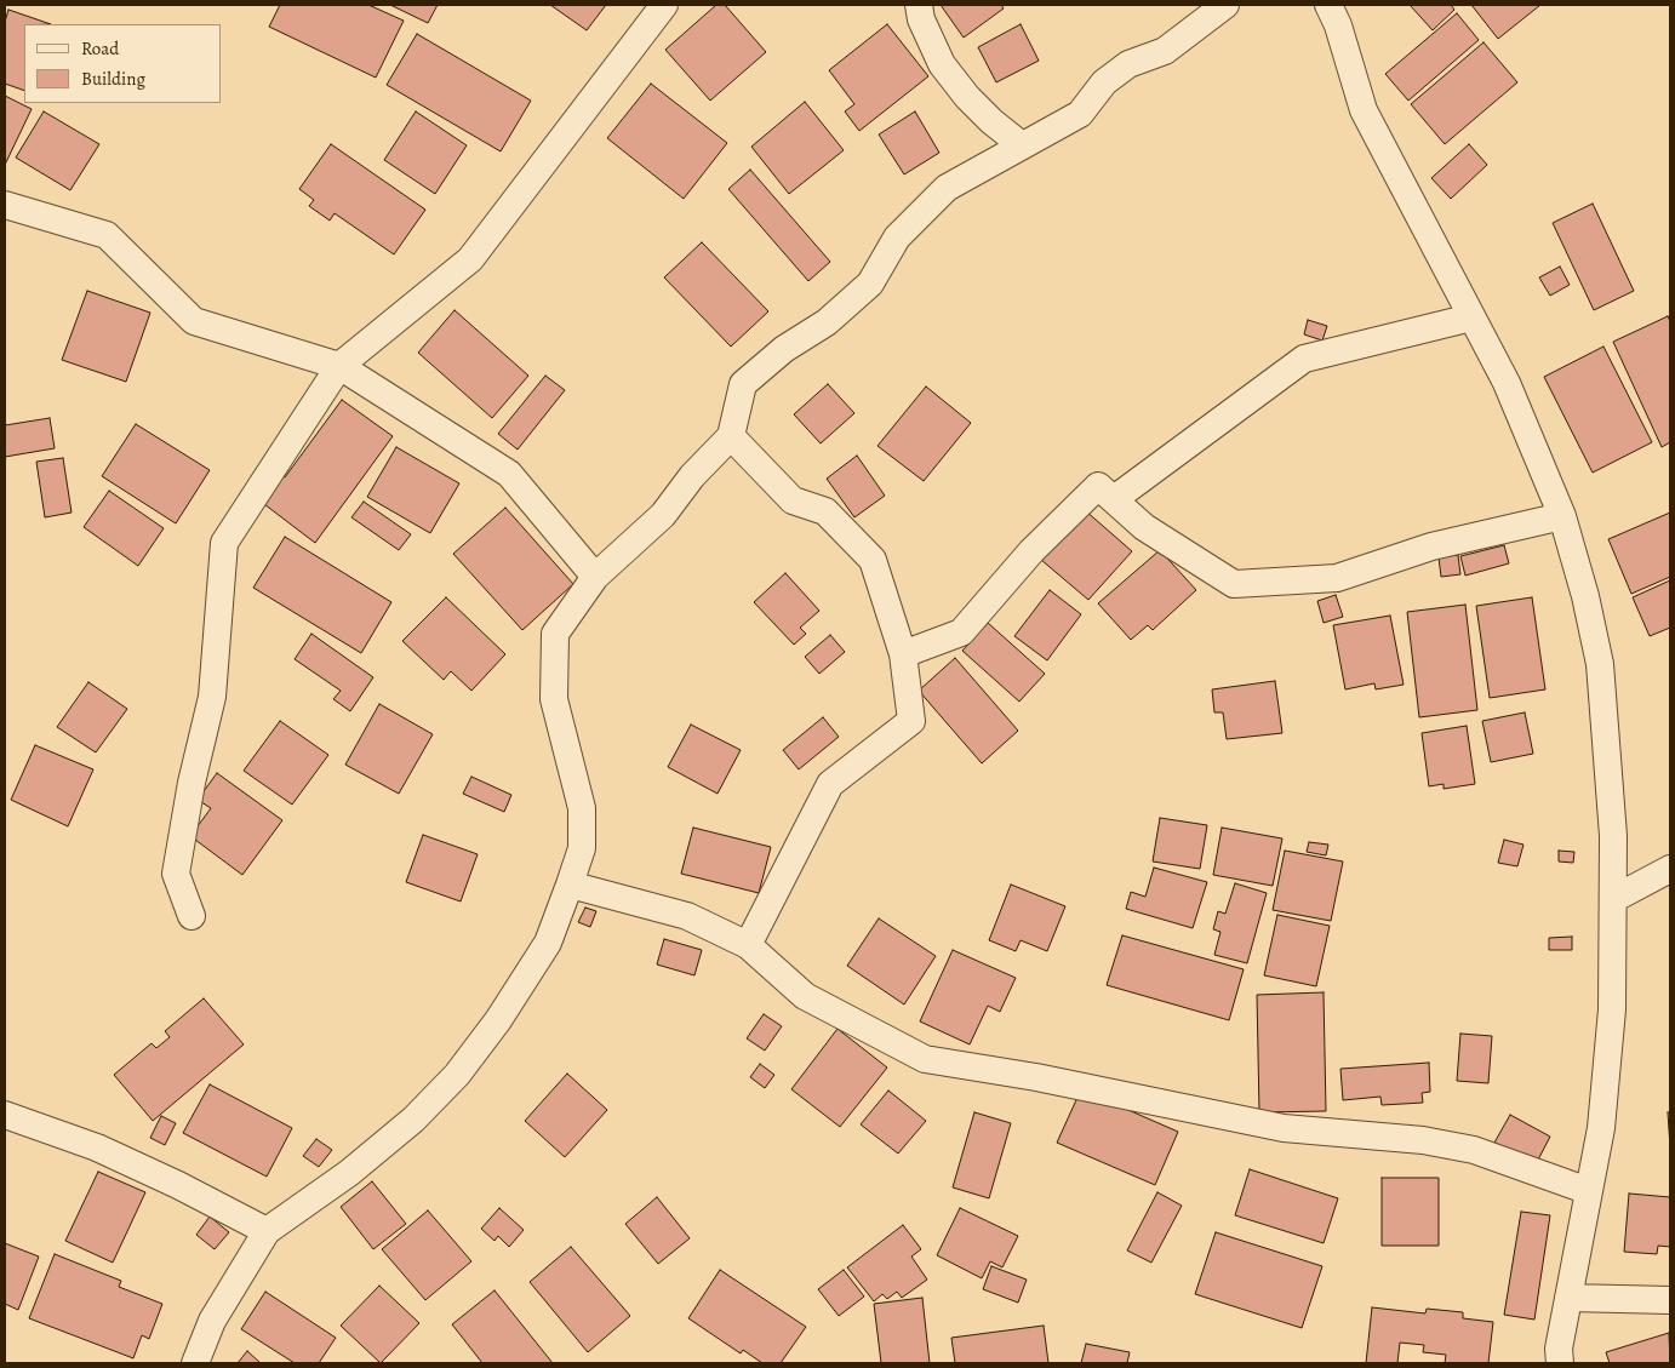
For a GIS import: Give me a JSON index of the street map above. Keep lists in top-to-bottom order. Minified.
{"legend":["Road","Building"]}
